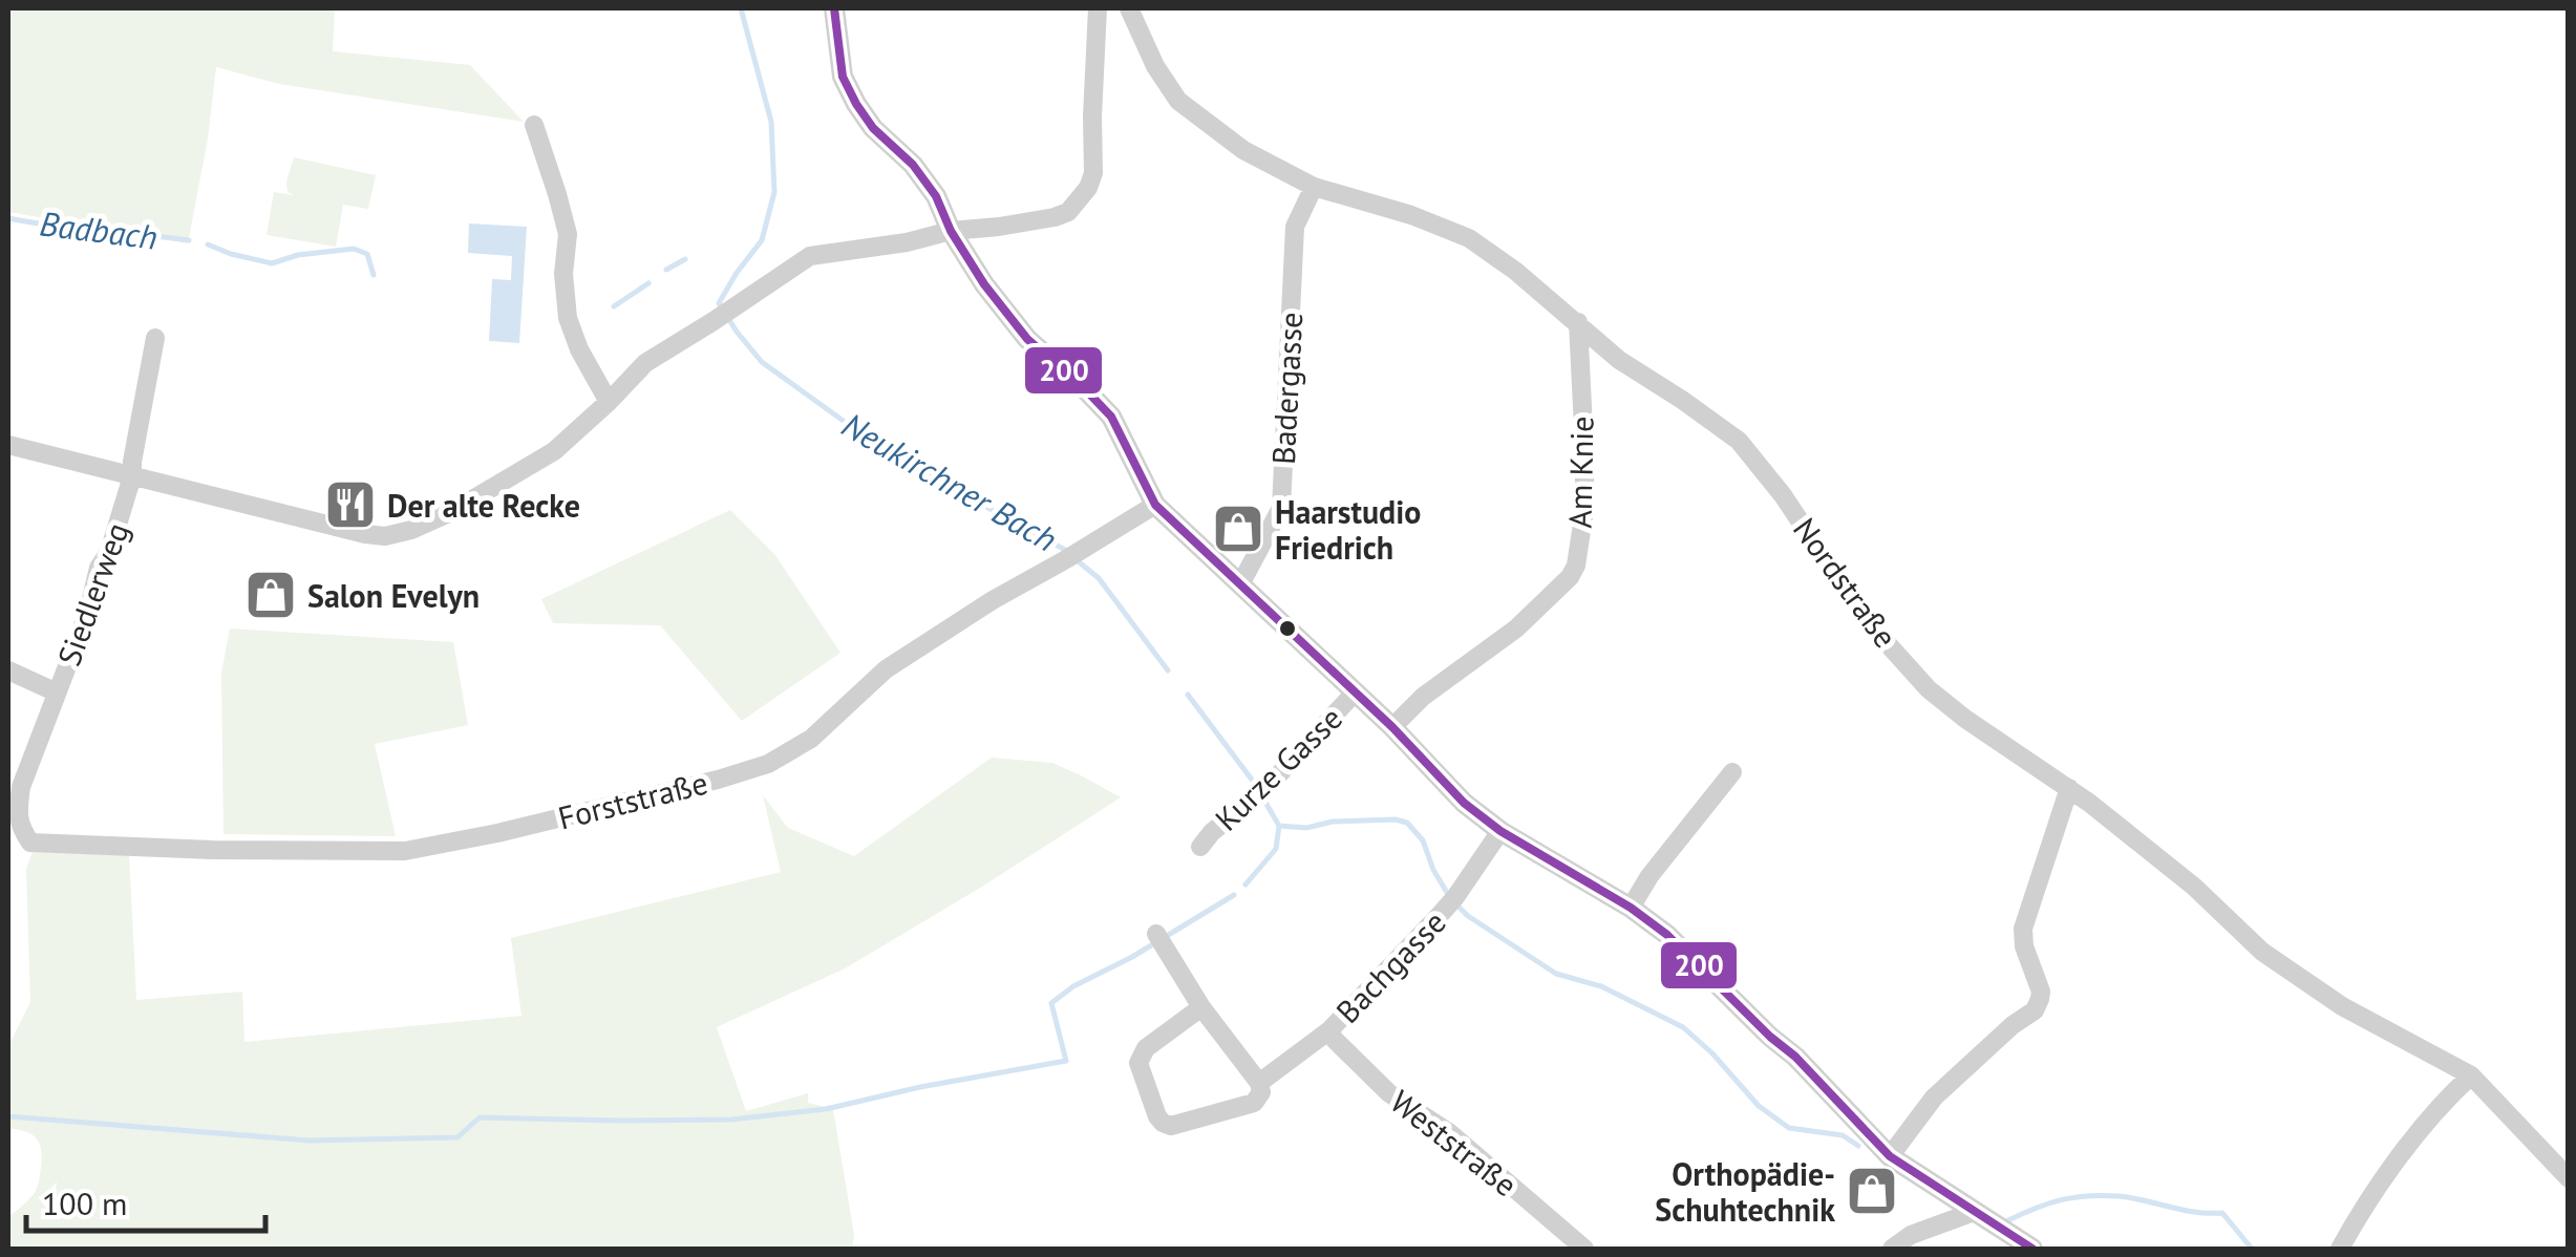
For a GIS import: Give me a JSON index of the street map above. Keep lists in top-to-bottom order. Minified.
{"streets":{"street":["Badergasse","Am Knie","Nordstraße","Siedlerweg","Kurze Gasse","Forststraße","Bachgasse","Weststraße"]},"crossings":[["Badergasse","Nordstraße"],["Am Knie","Nordstraße"],["Siedlerweg","Forststraße"],["Bachgasse","Weststraße"]],"water":["Badbach","Neukirchner Bach"],"places":{"restaurant":["Der alte Recke"],"shop":["Haarstudio Friedrich","Salon Evelyn","Orthopädie- Schuhtechnik"]},"lines":["transit line 200"],"scale_bar":"100 m"}
